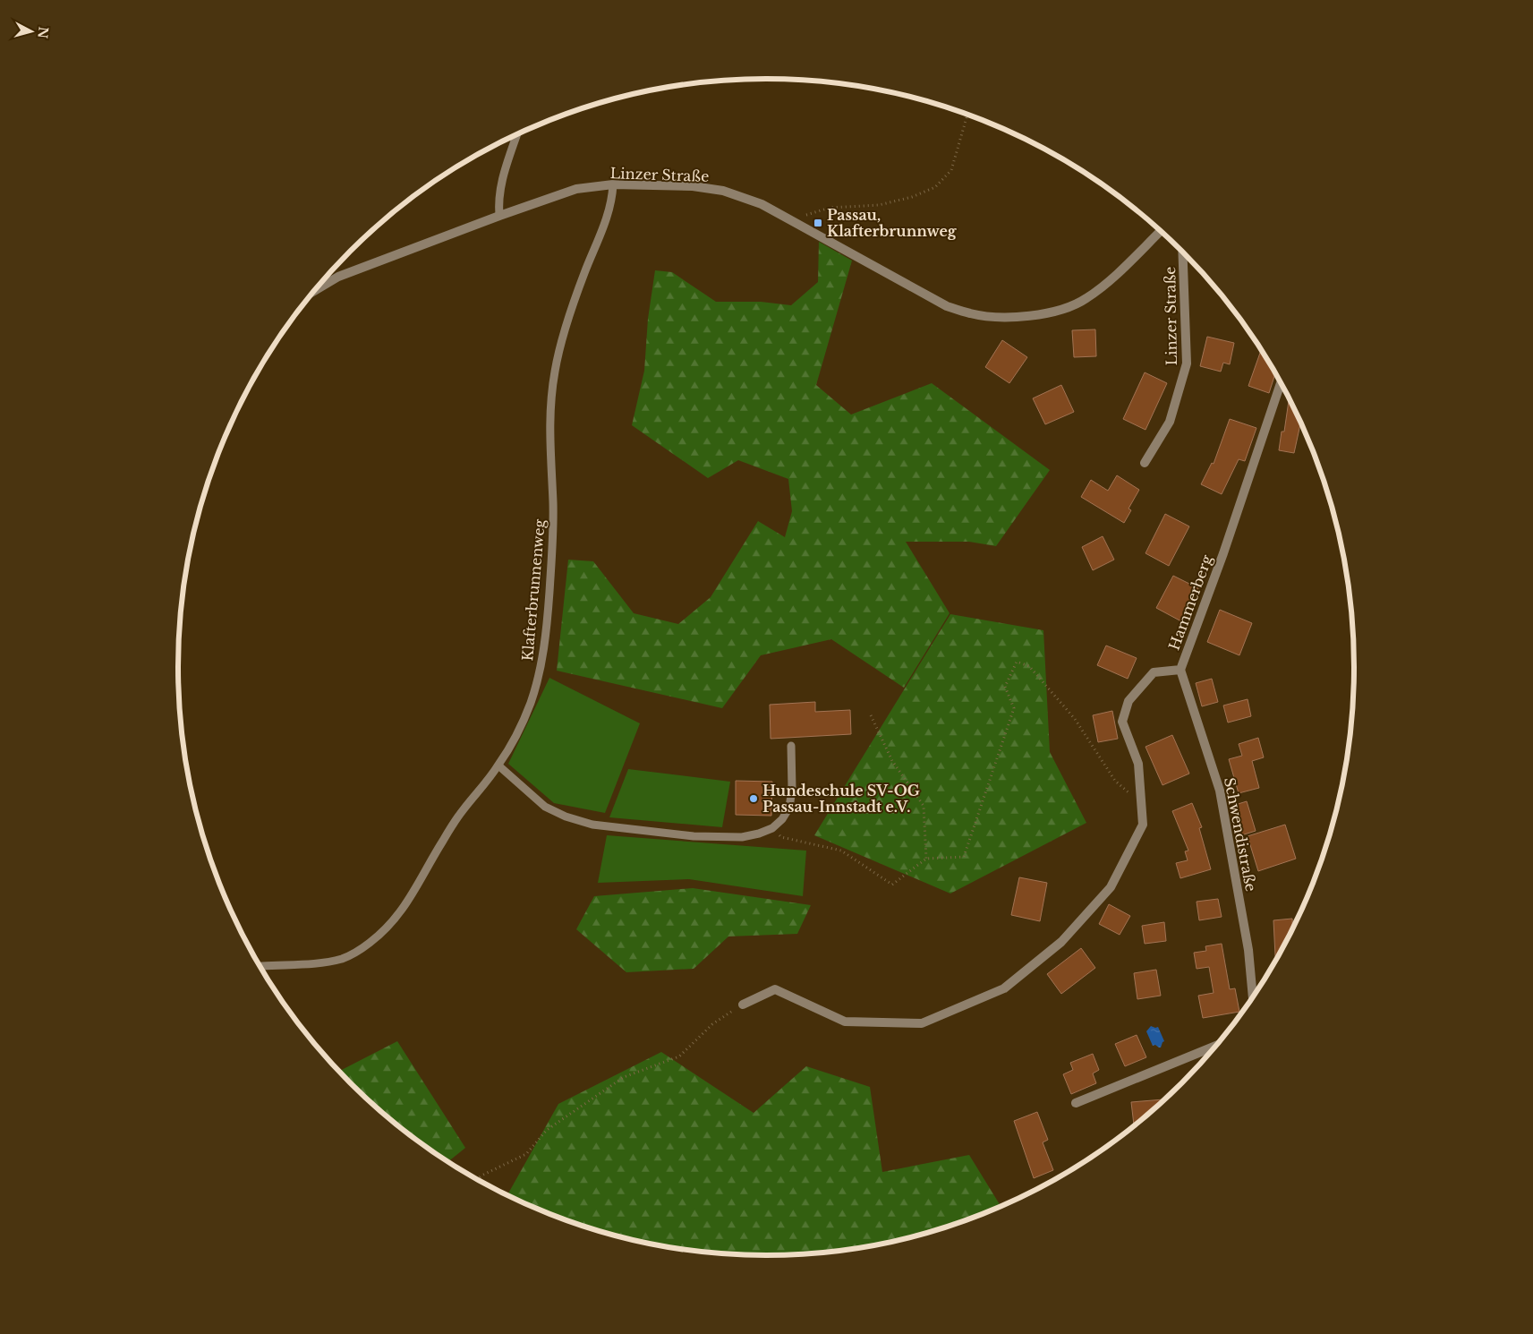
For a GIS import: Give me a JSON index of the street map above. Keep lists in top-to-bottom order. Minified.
{"streets":{"street":["Linzer Straße","Hammerberg","Schwendistraße"],"lane":["Klafterbrunnenweg"]},"crossings":[["Linzer Straße","Klafterbrunnenweg"],["Hammerberg","Schwendistraße"]],"places":{"transit":["Passau, Klafterbrunnweg"],"other":["Hundeschule SV-OG Passau-Innstadt e.V."]},"north":"right"}
